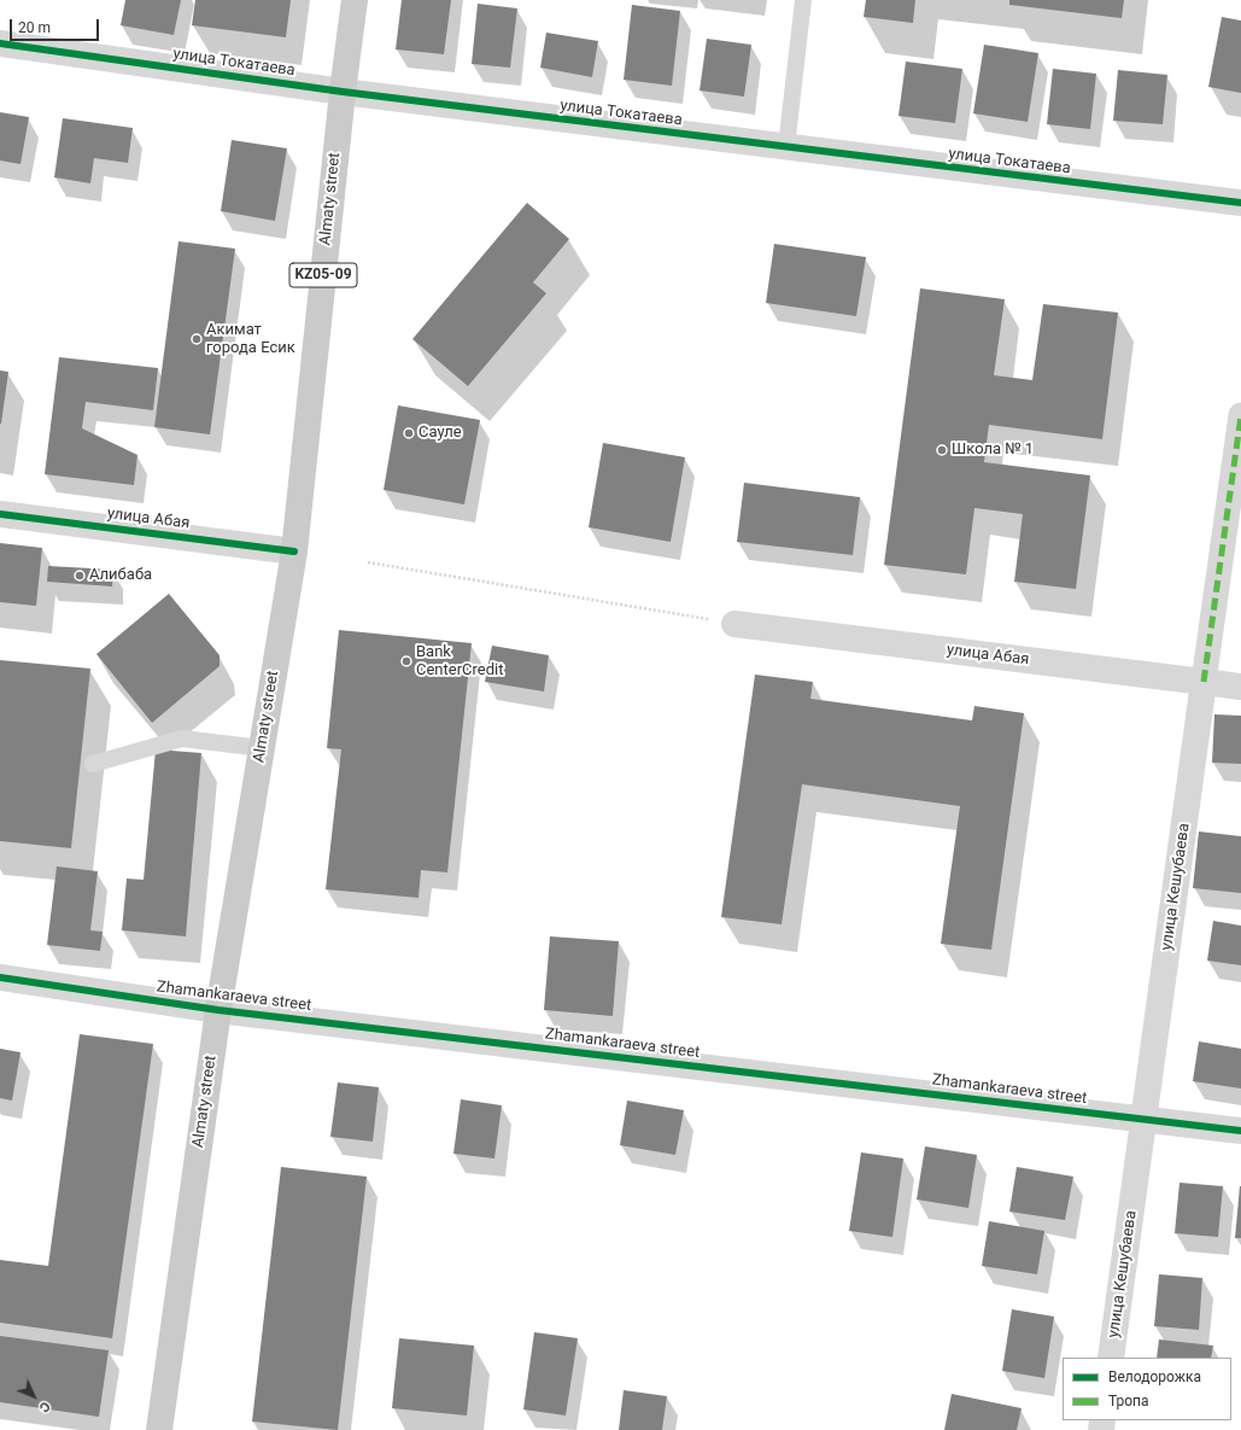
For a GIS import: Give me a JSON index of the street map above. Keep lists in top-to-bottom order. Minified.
{"streets":{"main road":["Almaty street","KZ05-09"],"street":["улица Токатаева","улица Абая","улица Кешубаева","Zhamankaraeva street"]},"crossings":[["улица Токатаева","Almaty street"],["Almaty street","улица Абая"],["Almaty street","Zhamankaraeva street"],["улица Абая","улица Кешубаева"],["улица Кешубаева","Zhamankaraeva street"]],"places":["Акимат города Есик","Сауле","Школа № 1","Алибаба","Bank CenterCredit"],"legend":["Велодорожка","Тропа"],"scale_bar":"20 m","north":"bottom right"}
